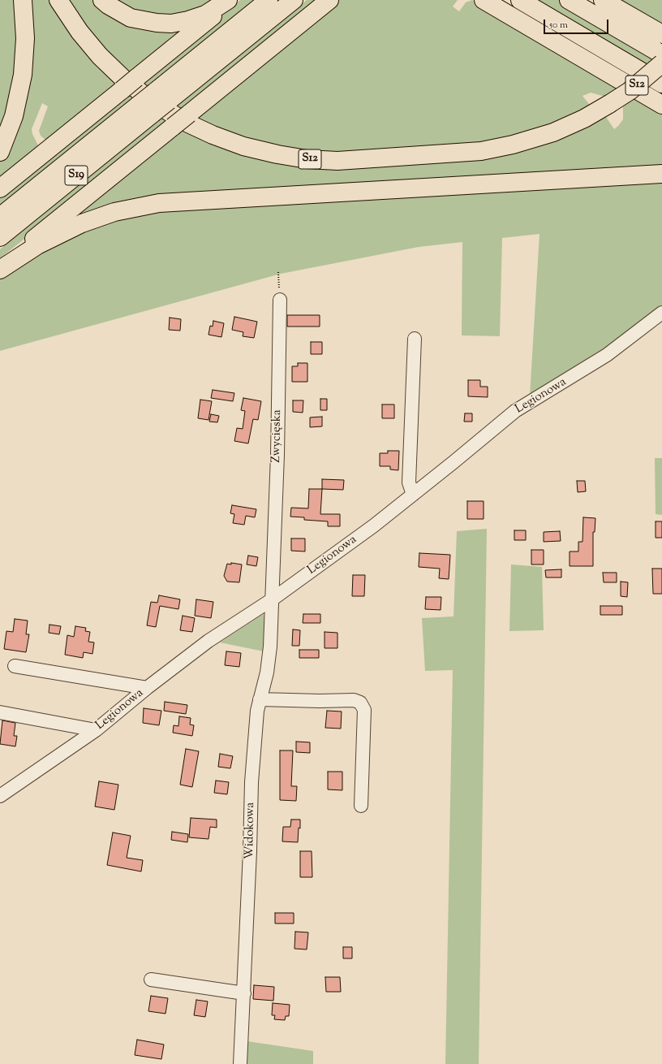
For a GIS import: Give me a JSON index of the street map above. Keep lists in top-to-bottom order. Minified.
{"streets":{"highway":["S12","S19"],"street":["Legionowa","Zwycięska","Widokowa"]},"crossings":[["Legionowa","Zwycięska"],["Legionowa","Widokowa"],["Zwycięska","Widokowa"]],"scale_bar":"50 m"}
